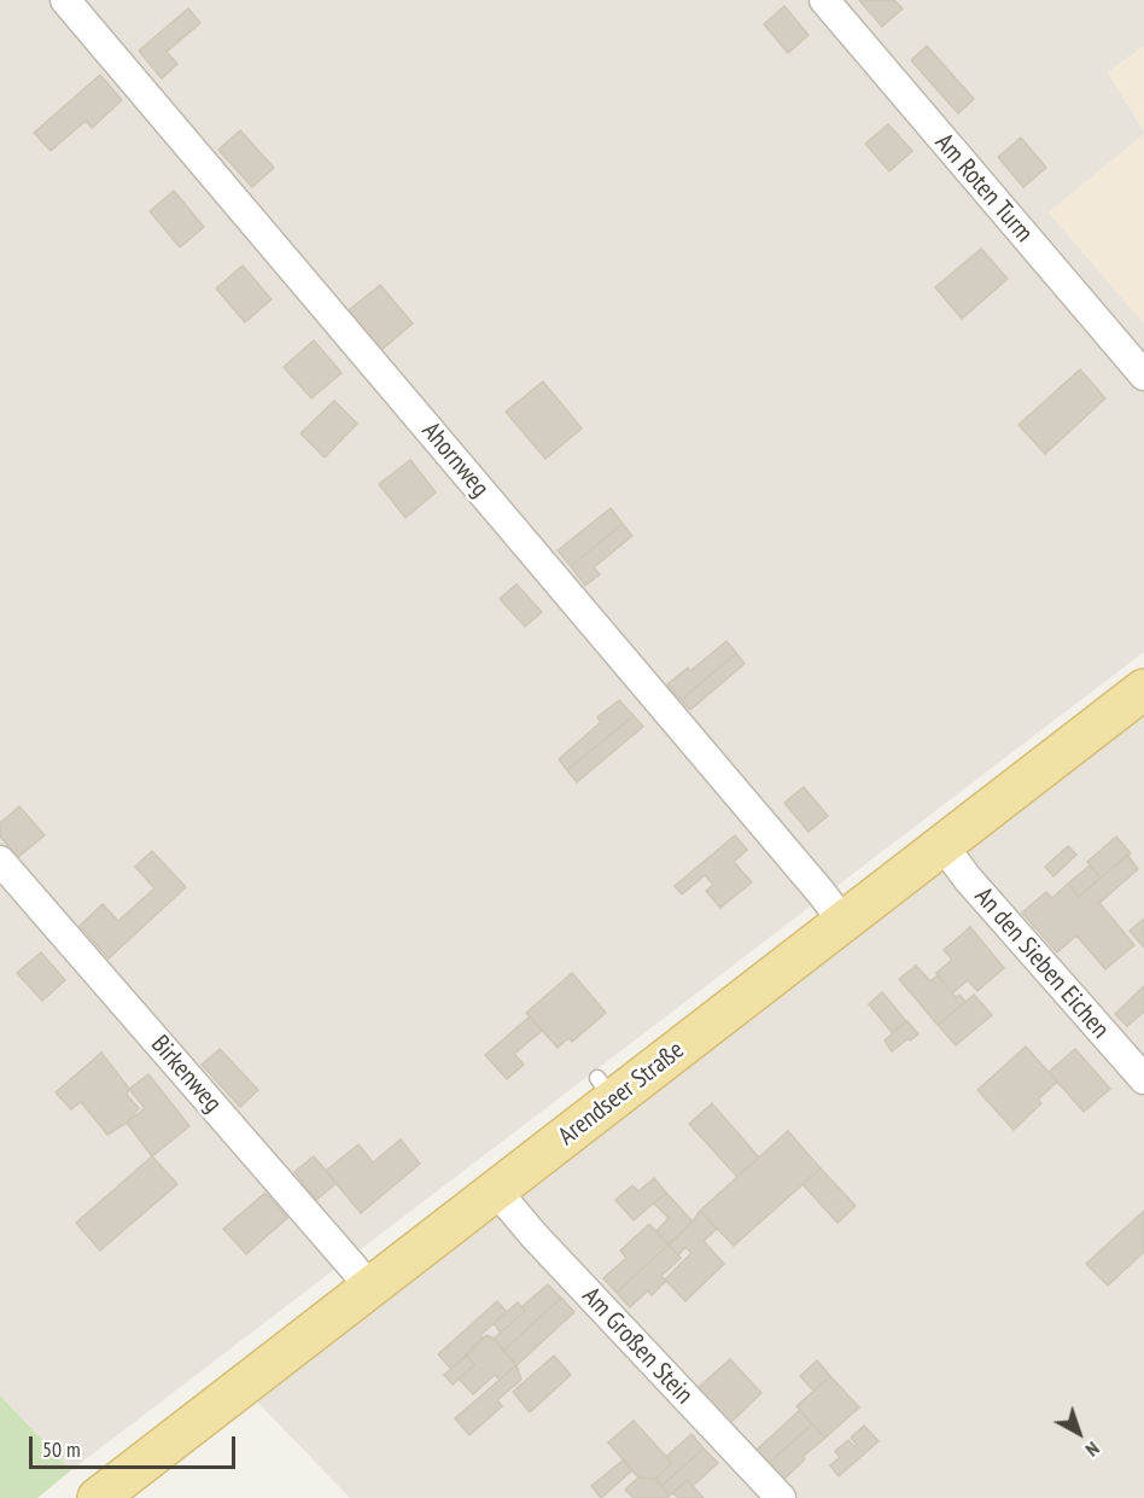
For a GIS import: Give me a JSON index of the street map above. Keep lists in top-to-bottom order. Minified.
{"streets":{"main road":["Arendseer Straße"],"street":["Am Roten Turm","Ahornweg","An den Sieben Eichen","Birkenweg","Am Großen Stein"]},"crossings":[["Ahornweg","Arendseer Straße"],["An den Sieben Eichen","Arendseer Straße"],["Birkenweg","Arendseer Straße"],["Arendseer Straße","Am Großen Stein"]],"scale_bar":"50 m","north":"bottom right"}
